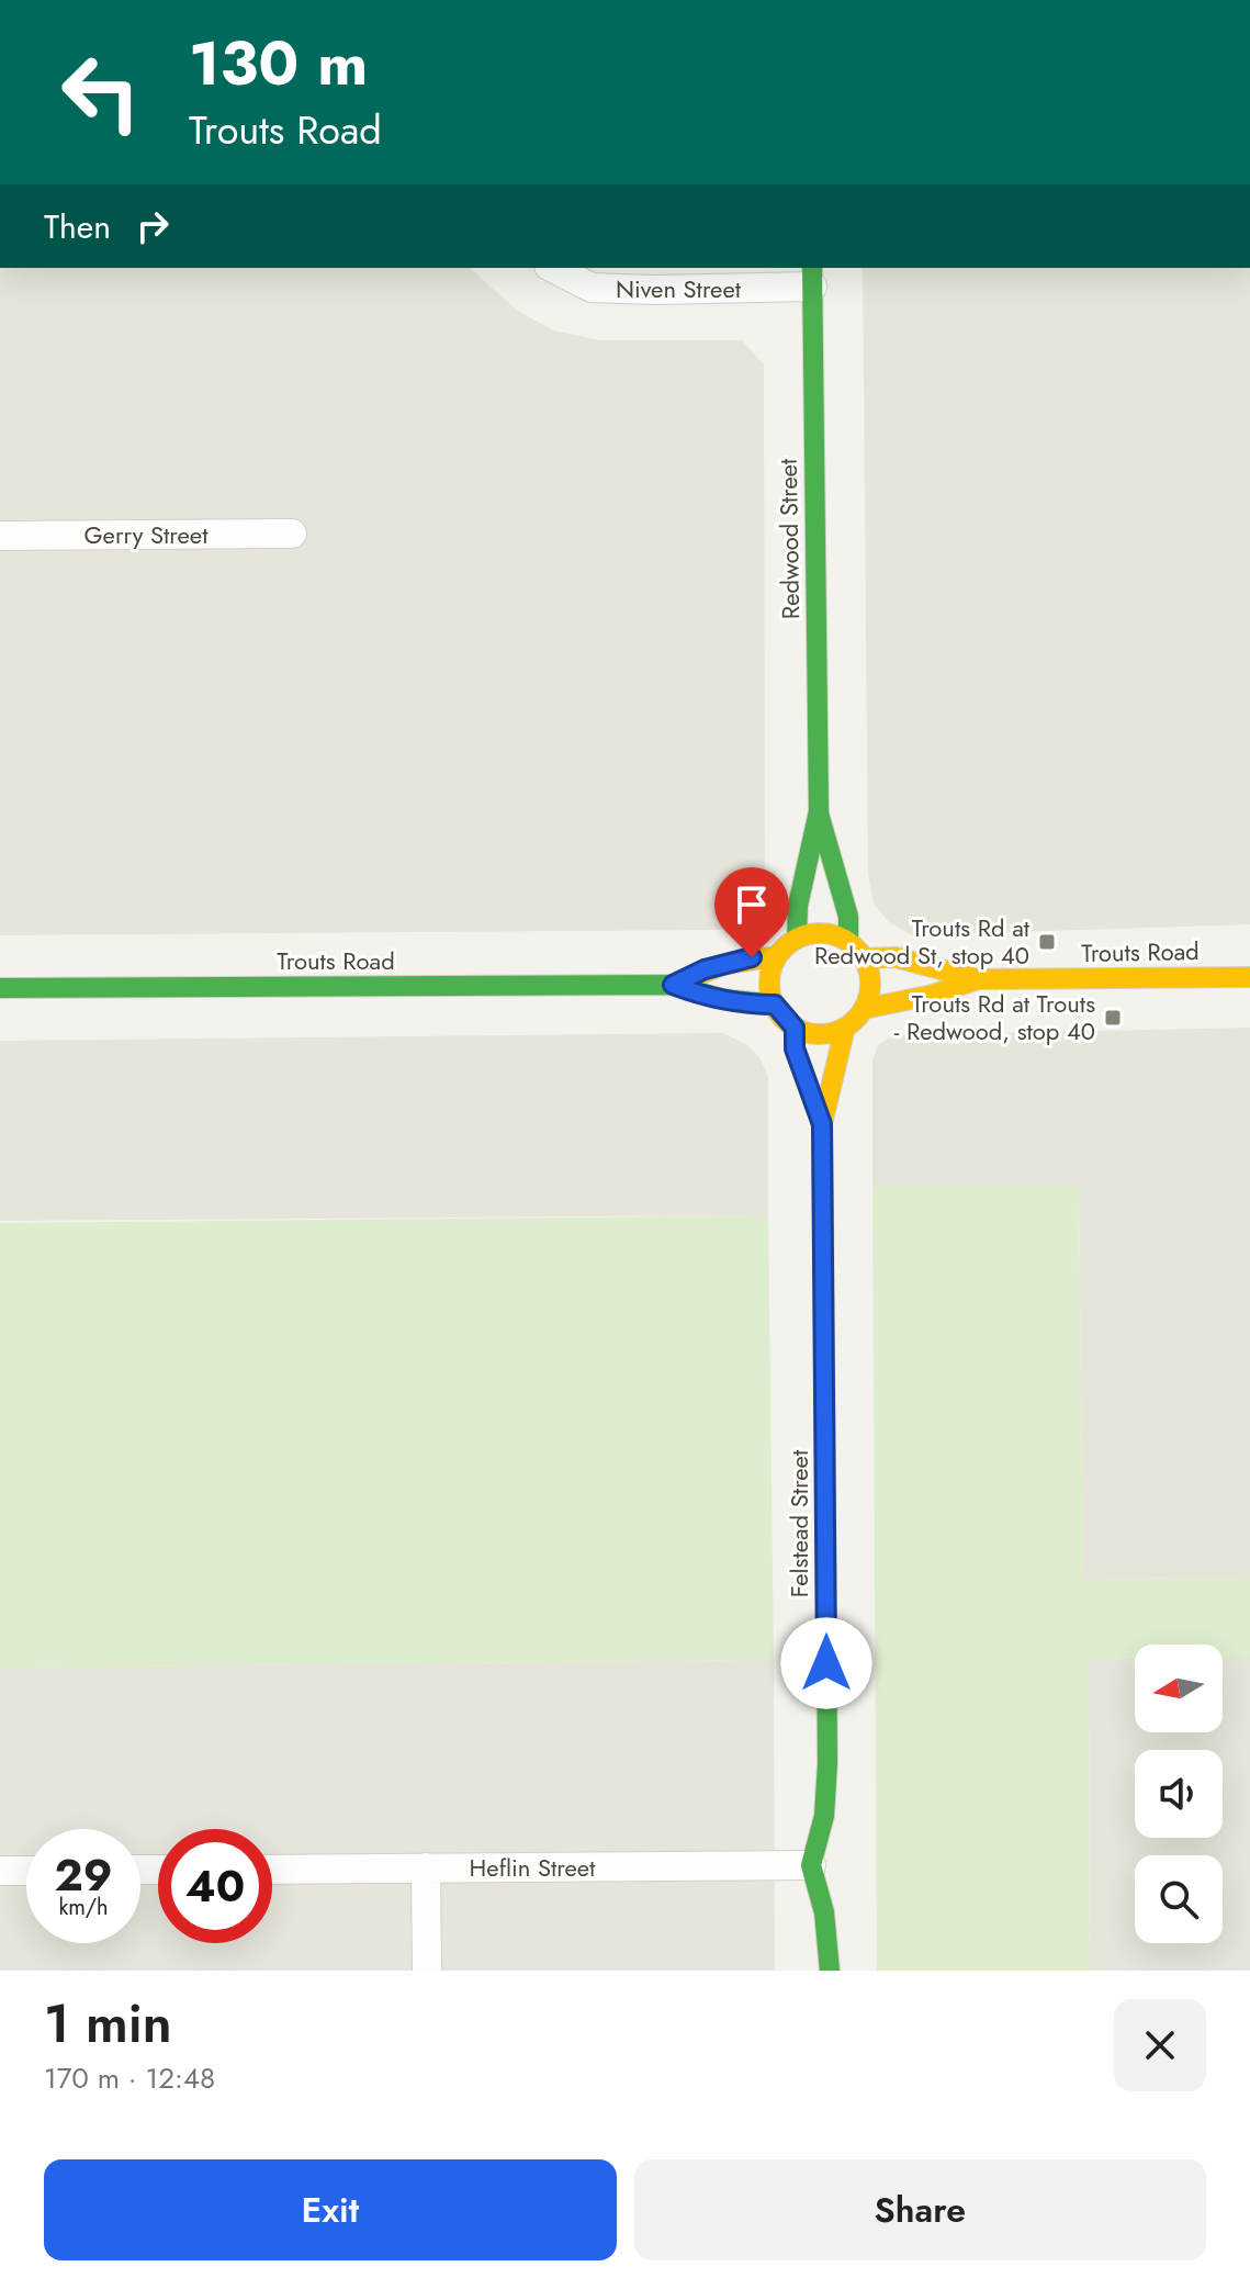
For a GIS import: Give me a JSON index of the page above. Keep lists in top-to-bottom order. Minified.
{"streets":{"street":["Niven Street","Gerry Street","Redwood Street","Trouts Road","Felstead Street","Heflin Street"]},"crossings":[["Niven Street","Redwood Street"],["Redwood Street","Trouts Road"],["Redwood Street","Felstead Street"],["Trouts Road","Felstead Street"],["Felstead Street","Heflin Street"]],"places":{"transit":["Trouts Rd at Redwood St, stop 40","Trouts Rd at Trouts - Redwood, stop 40"]},"north":"left","page":{"turn":["130 m","Trouts Road"],"then":"Then","speed":"29 km/h","limit":"40","heading":["1 min","170 m · 12:48"],"buttons":["Exit","Share"]}}
